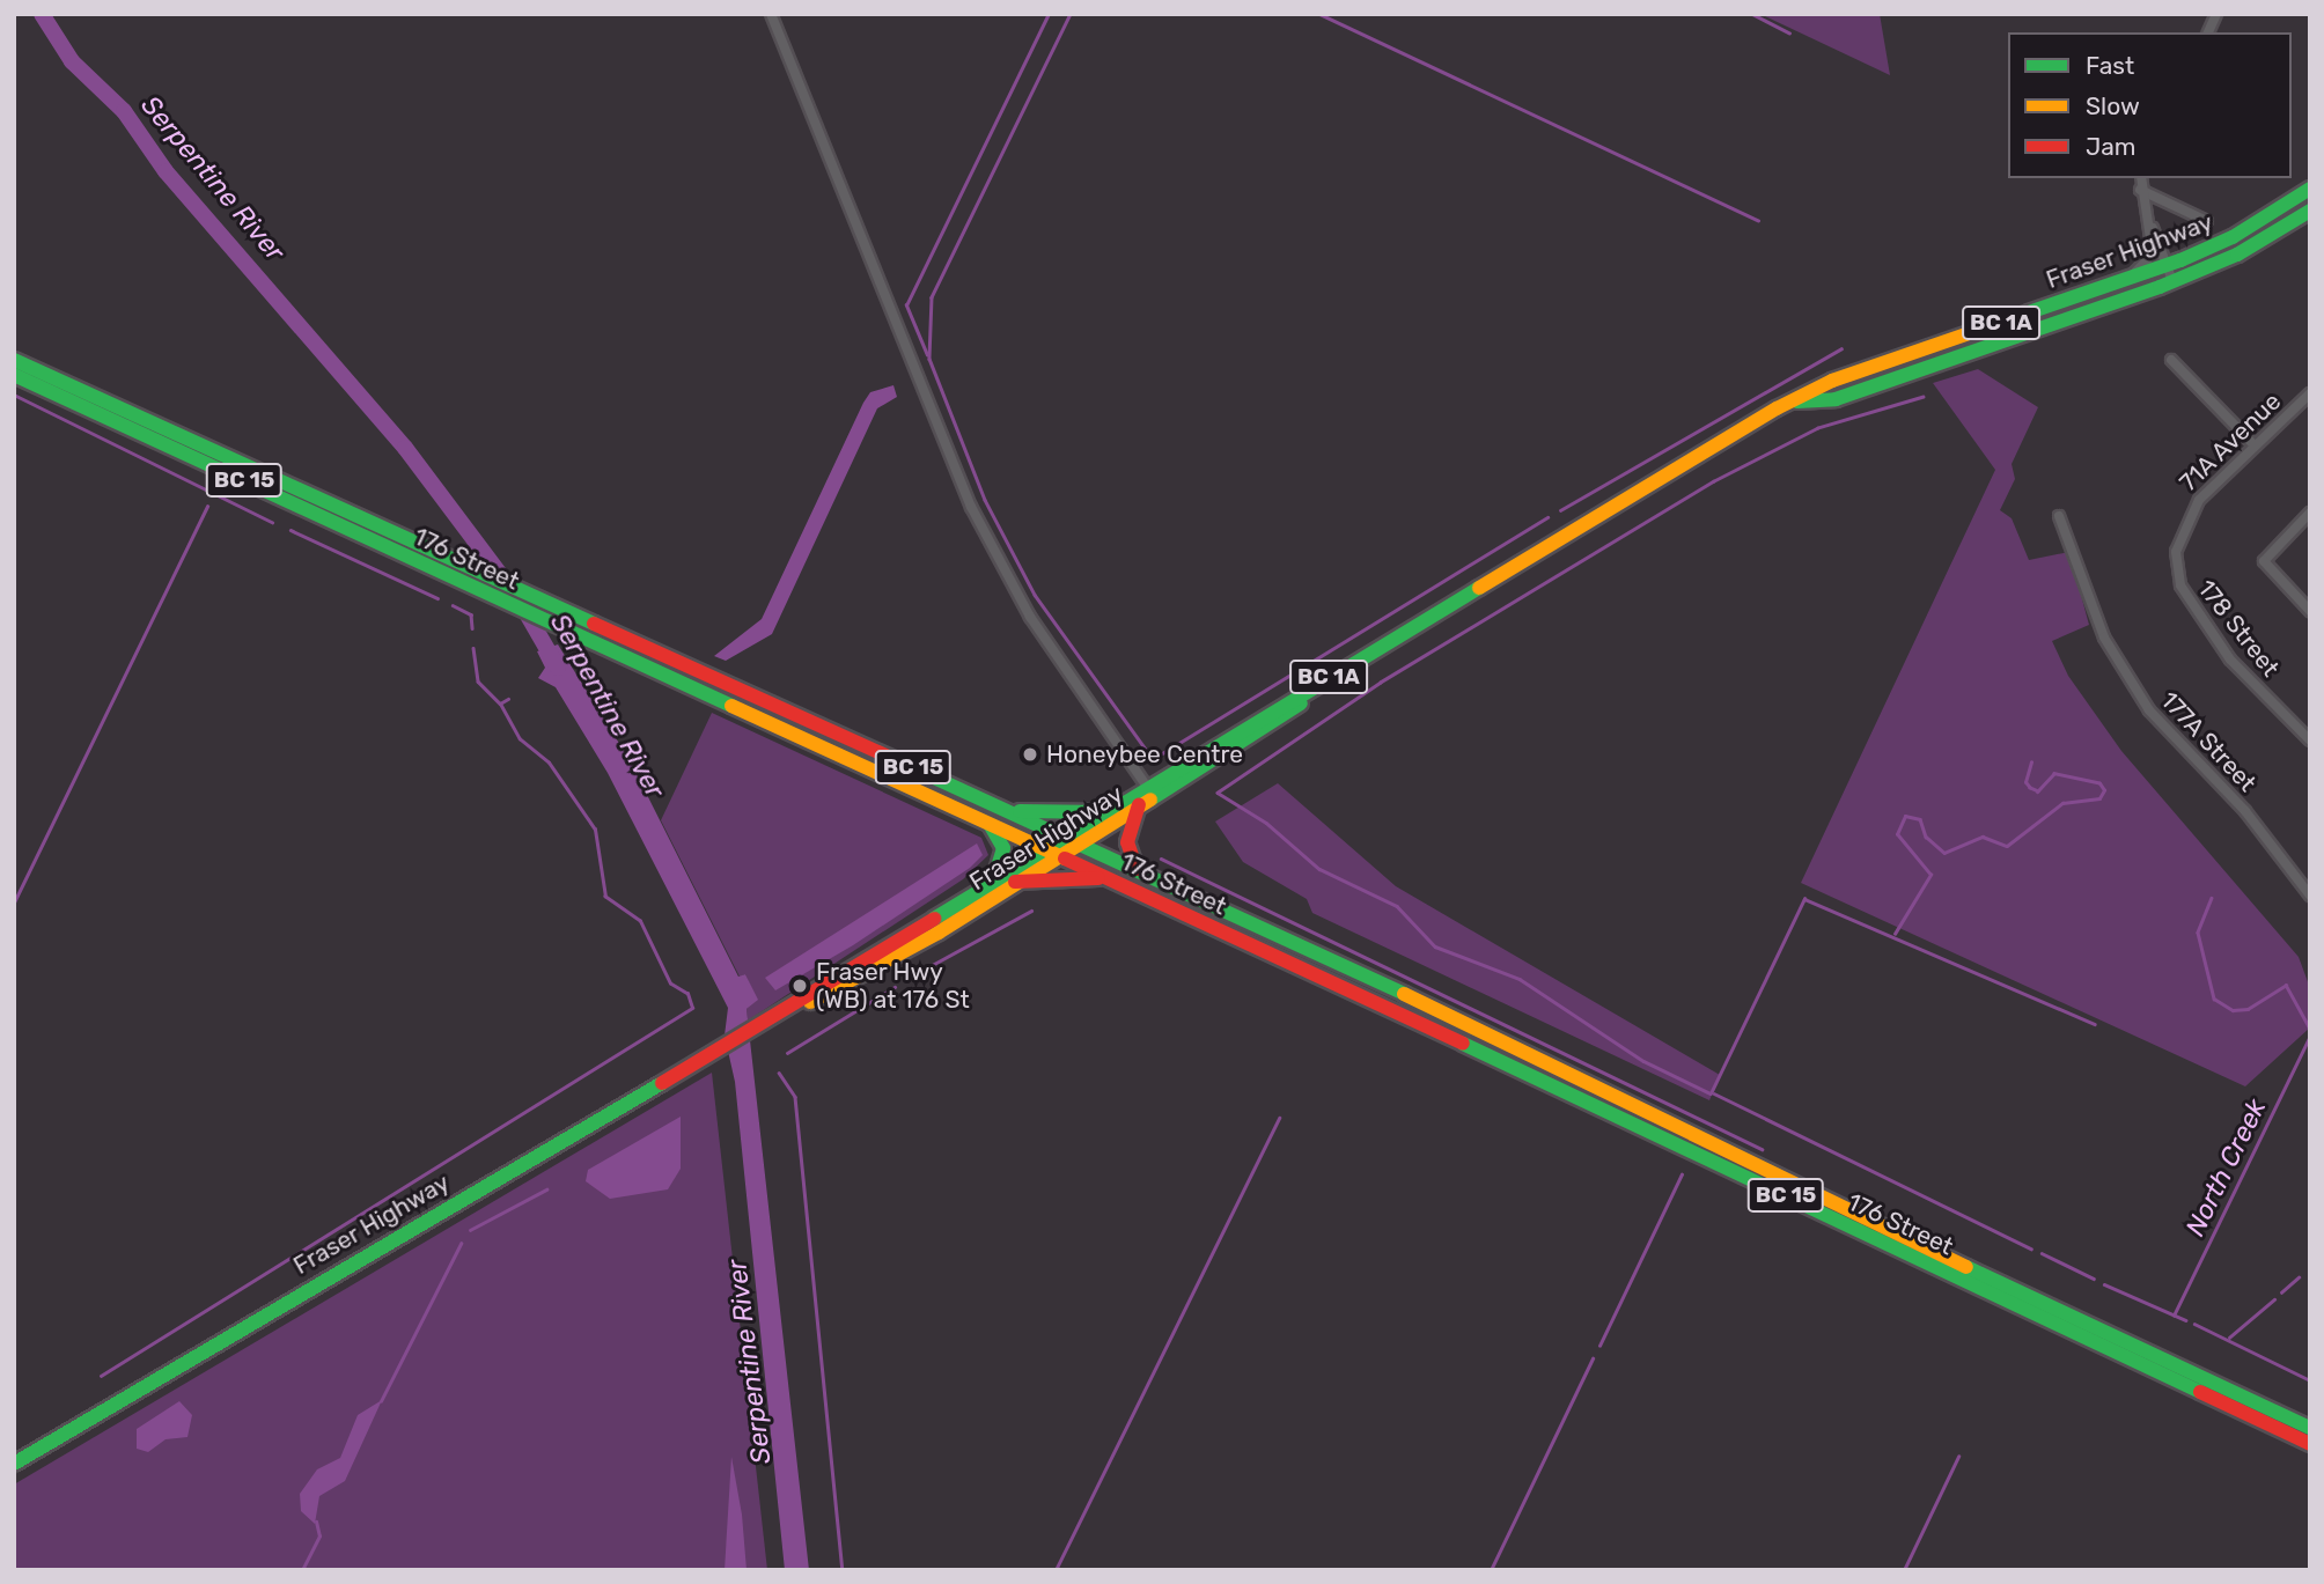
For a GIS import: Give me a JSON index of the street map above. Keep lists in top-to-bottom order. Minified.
{"streets":{"main road":["Fraser Highway","BC 1A","BC 15","176 Street"],"street":["71A Avenue","178 Street","177A Street"]},"crossings":[["Fraser Highway","176 Street"],["71A Avenue","178 Street"],["BC 15","176 Street"]],"water":["Serpentine River","North Creek"],"places":["Honeybee Centre","Fraser Hwy (WB) at 176 St"],"legend":["Fast","Slow","Jam"]}
